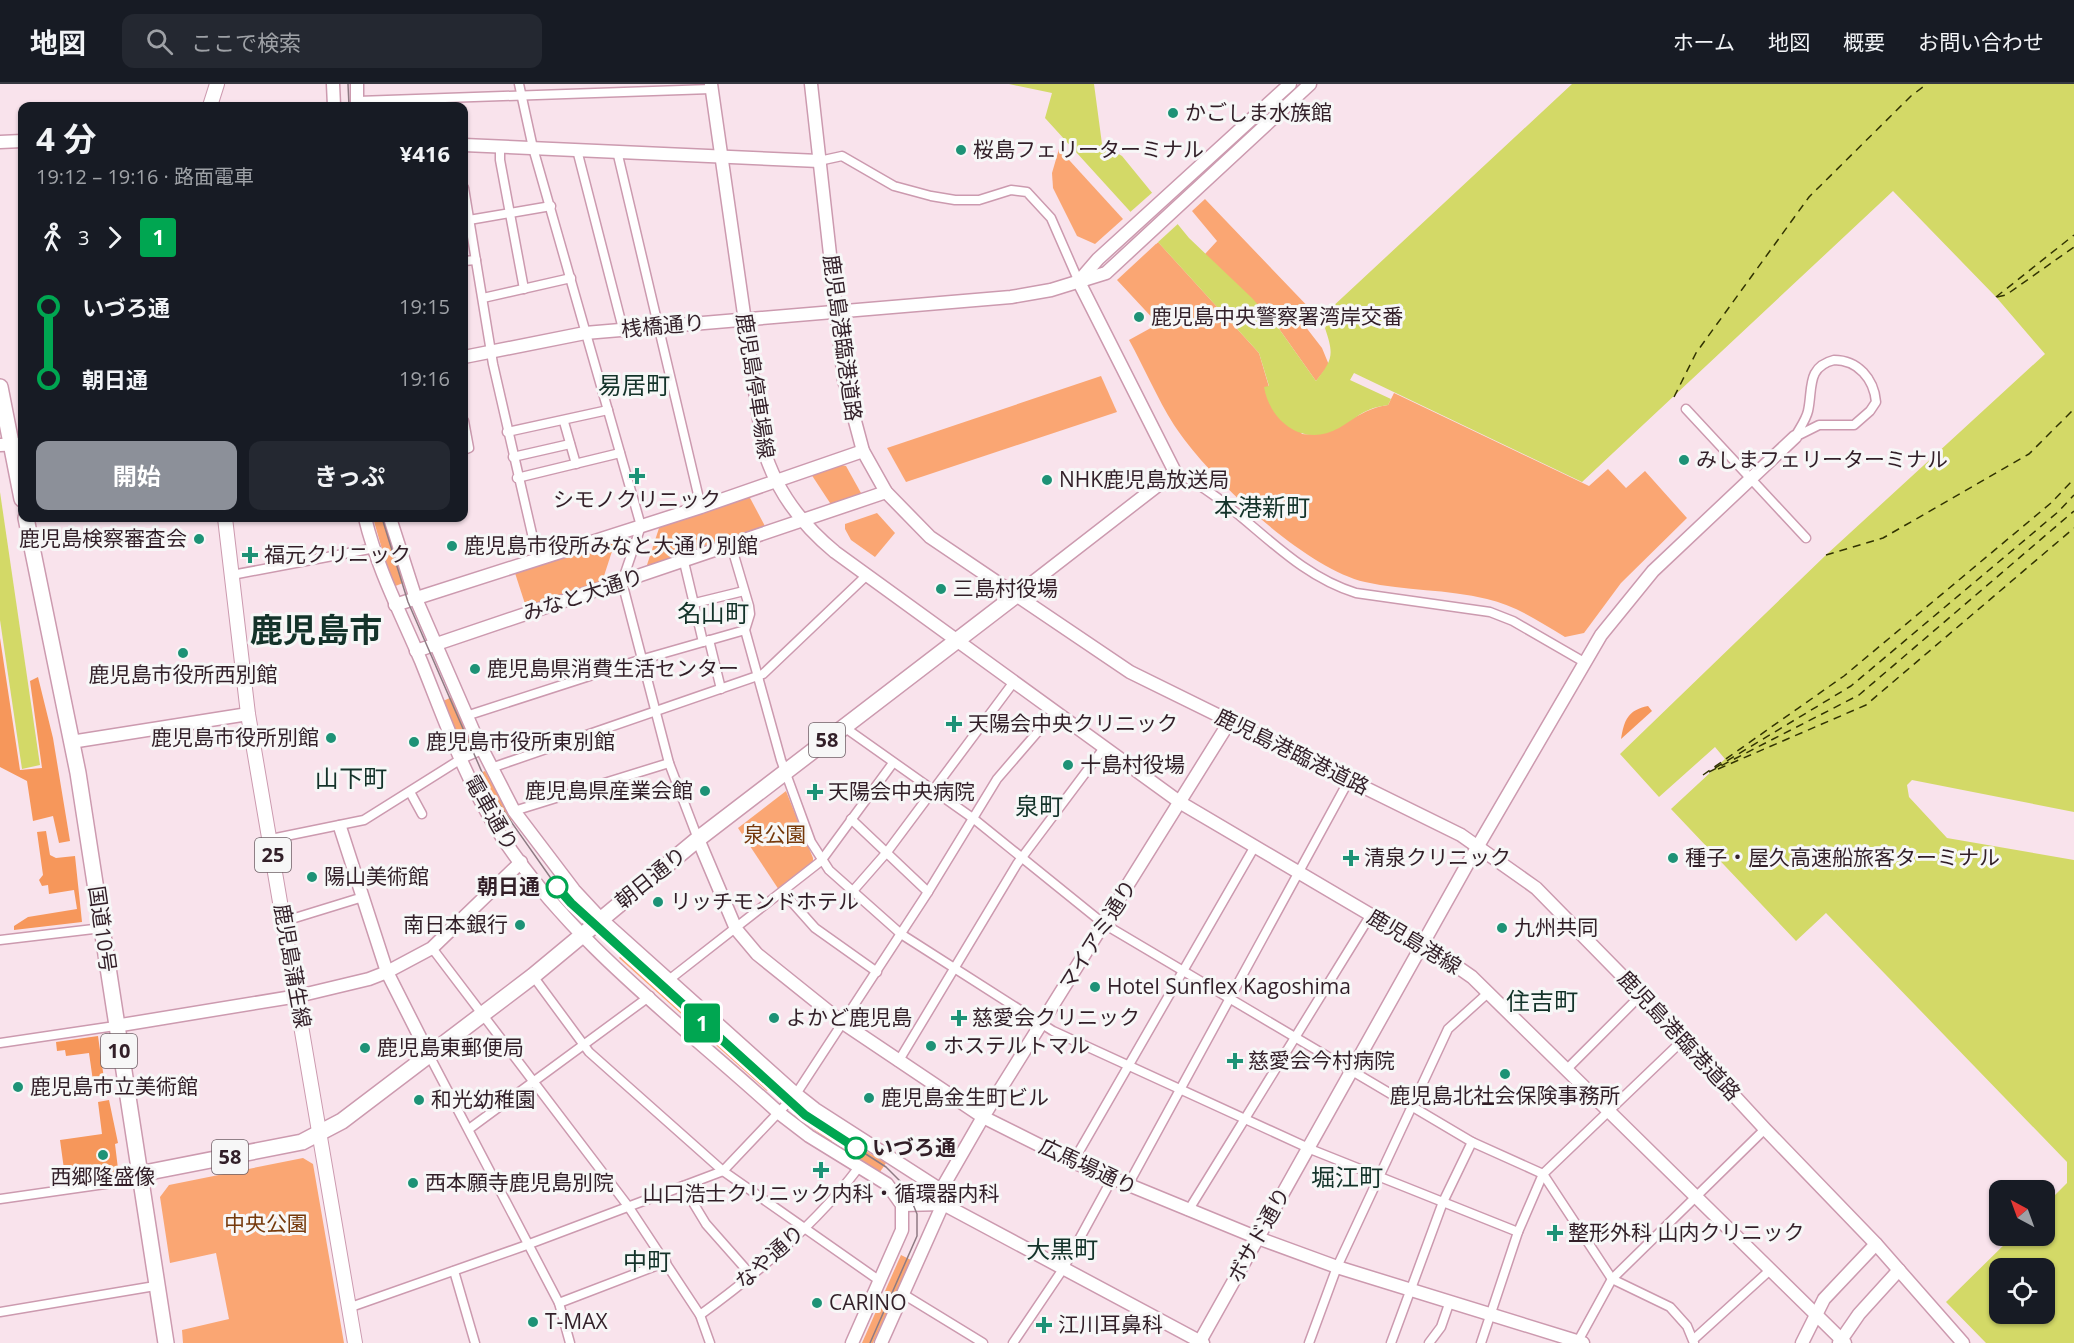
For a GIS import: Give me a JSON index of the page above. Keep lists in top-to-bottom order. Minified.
{"streets":{"highway":["58","朝日通り","国道10号","10"],"main road":["25","鹿児島蒲生線"],"street":["桟橋通り","鹿児島港臨港道路","鹿児島停車場線","みなと大通り","電車通り","マイアミ通り","鹿児島港線","広馬場通り","ボサド通り","なや通り"]},"crossings":[["桟橋通り","鹿児島港臨港道路"],["桟橋通り","鹿児島停車場線"],["鹿児島港臨港道路","みなと大通り"],["鹿児島港臨港道路","朝日通り"],["鹿児島港臨港道路","マイアミ通り"],["鹿児島港臨港道路","ボサド通り"],["鹿児島停車場線","みなと大通り"],["鹿児島停車場線","朝日通り"],["鹿児島停車場線","鹿児島港線"],["みなと大通り","電車通り"],["電車通り","朝日通り"],["電車通り","マイアミ通り"],["電車通り","なや通り"],["朝日通り","国道10号"],["朝日通り","鹿児島港線"],["朝日通り","鹿児島蒲生線"],["朝日通り","広馬場通り"],["マイアミ通り","鹿児島港線"],["マイアミ通り","広馬場通り"],["鹿児島港線","ボサド通り"],["広馬場通り","ボサド通り"]],"districts":["易居町","本港新町","名山町","鹿児島市","山下町","泉町","住吉町","堀江町","大黒町","中町"],"parks":["泉公園","中央公園"],"places":{"other":["かごしま水族館","桜島フェリーターミナル","鹿児島中央警察署湾岸交番","みしまフェリーターミナル","NHK鹿児島放送局","鹿児島検察審査会","鹿児島市役所みなと大通り別館","三島村役場","鹿児島市役所西別館","鹿児島県消費生活センター","鹿児島市役所別館","鹿児島市役所東別館","十島村役場","鹿児島県産業会館","種子・屋久高速船旅客ターミナル","陽山美術館","朝日通","リッチモンドホテル","南日本銀行","九州共同","Hotel Sunflex Kagoshima","よかど鹿児島","ホステルトマル","鹿児島東郵便局","鹿児島北社会保険事務所","鹿児島市立美術館","鹿児島金生町ビル","和光幼稚園","いづろ通","西郷隆盛像","西本願寺鹿児島別院","CARINO","T-MAX"],"health":["シモノクリニック","福元クリニック","天陽会中央クリニック","天陽会中央病院","清泉クリニック","慈愛会クリニック","慈愛会今村病院","山口浩士クリニック内科・循環器内科","整形外科 山内クリニック","江川耳鼻科"]},"lines":["tram line 1"],"north":"top left","page":{"header":"地図","search":"ここで検索","nav":["ホーム","地図","概要","お問い合わせ"],"on_map":"1","heading":["4 分","19:12 – 19:16 · 路面電車","¥416"],"legs":["3","1"],"list":[{"name":"いづろ通","value":"19:15"},{"name":"朝日通","value":"19:16"}],"buttons":["開始","きっぷ"]}}
